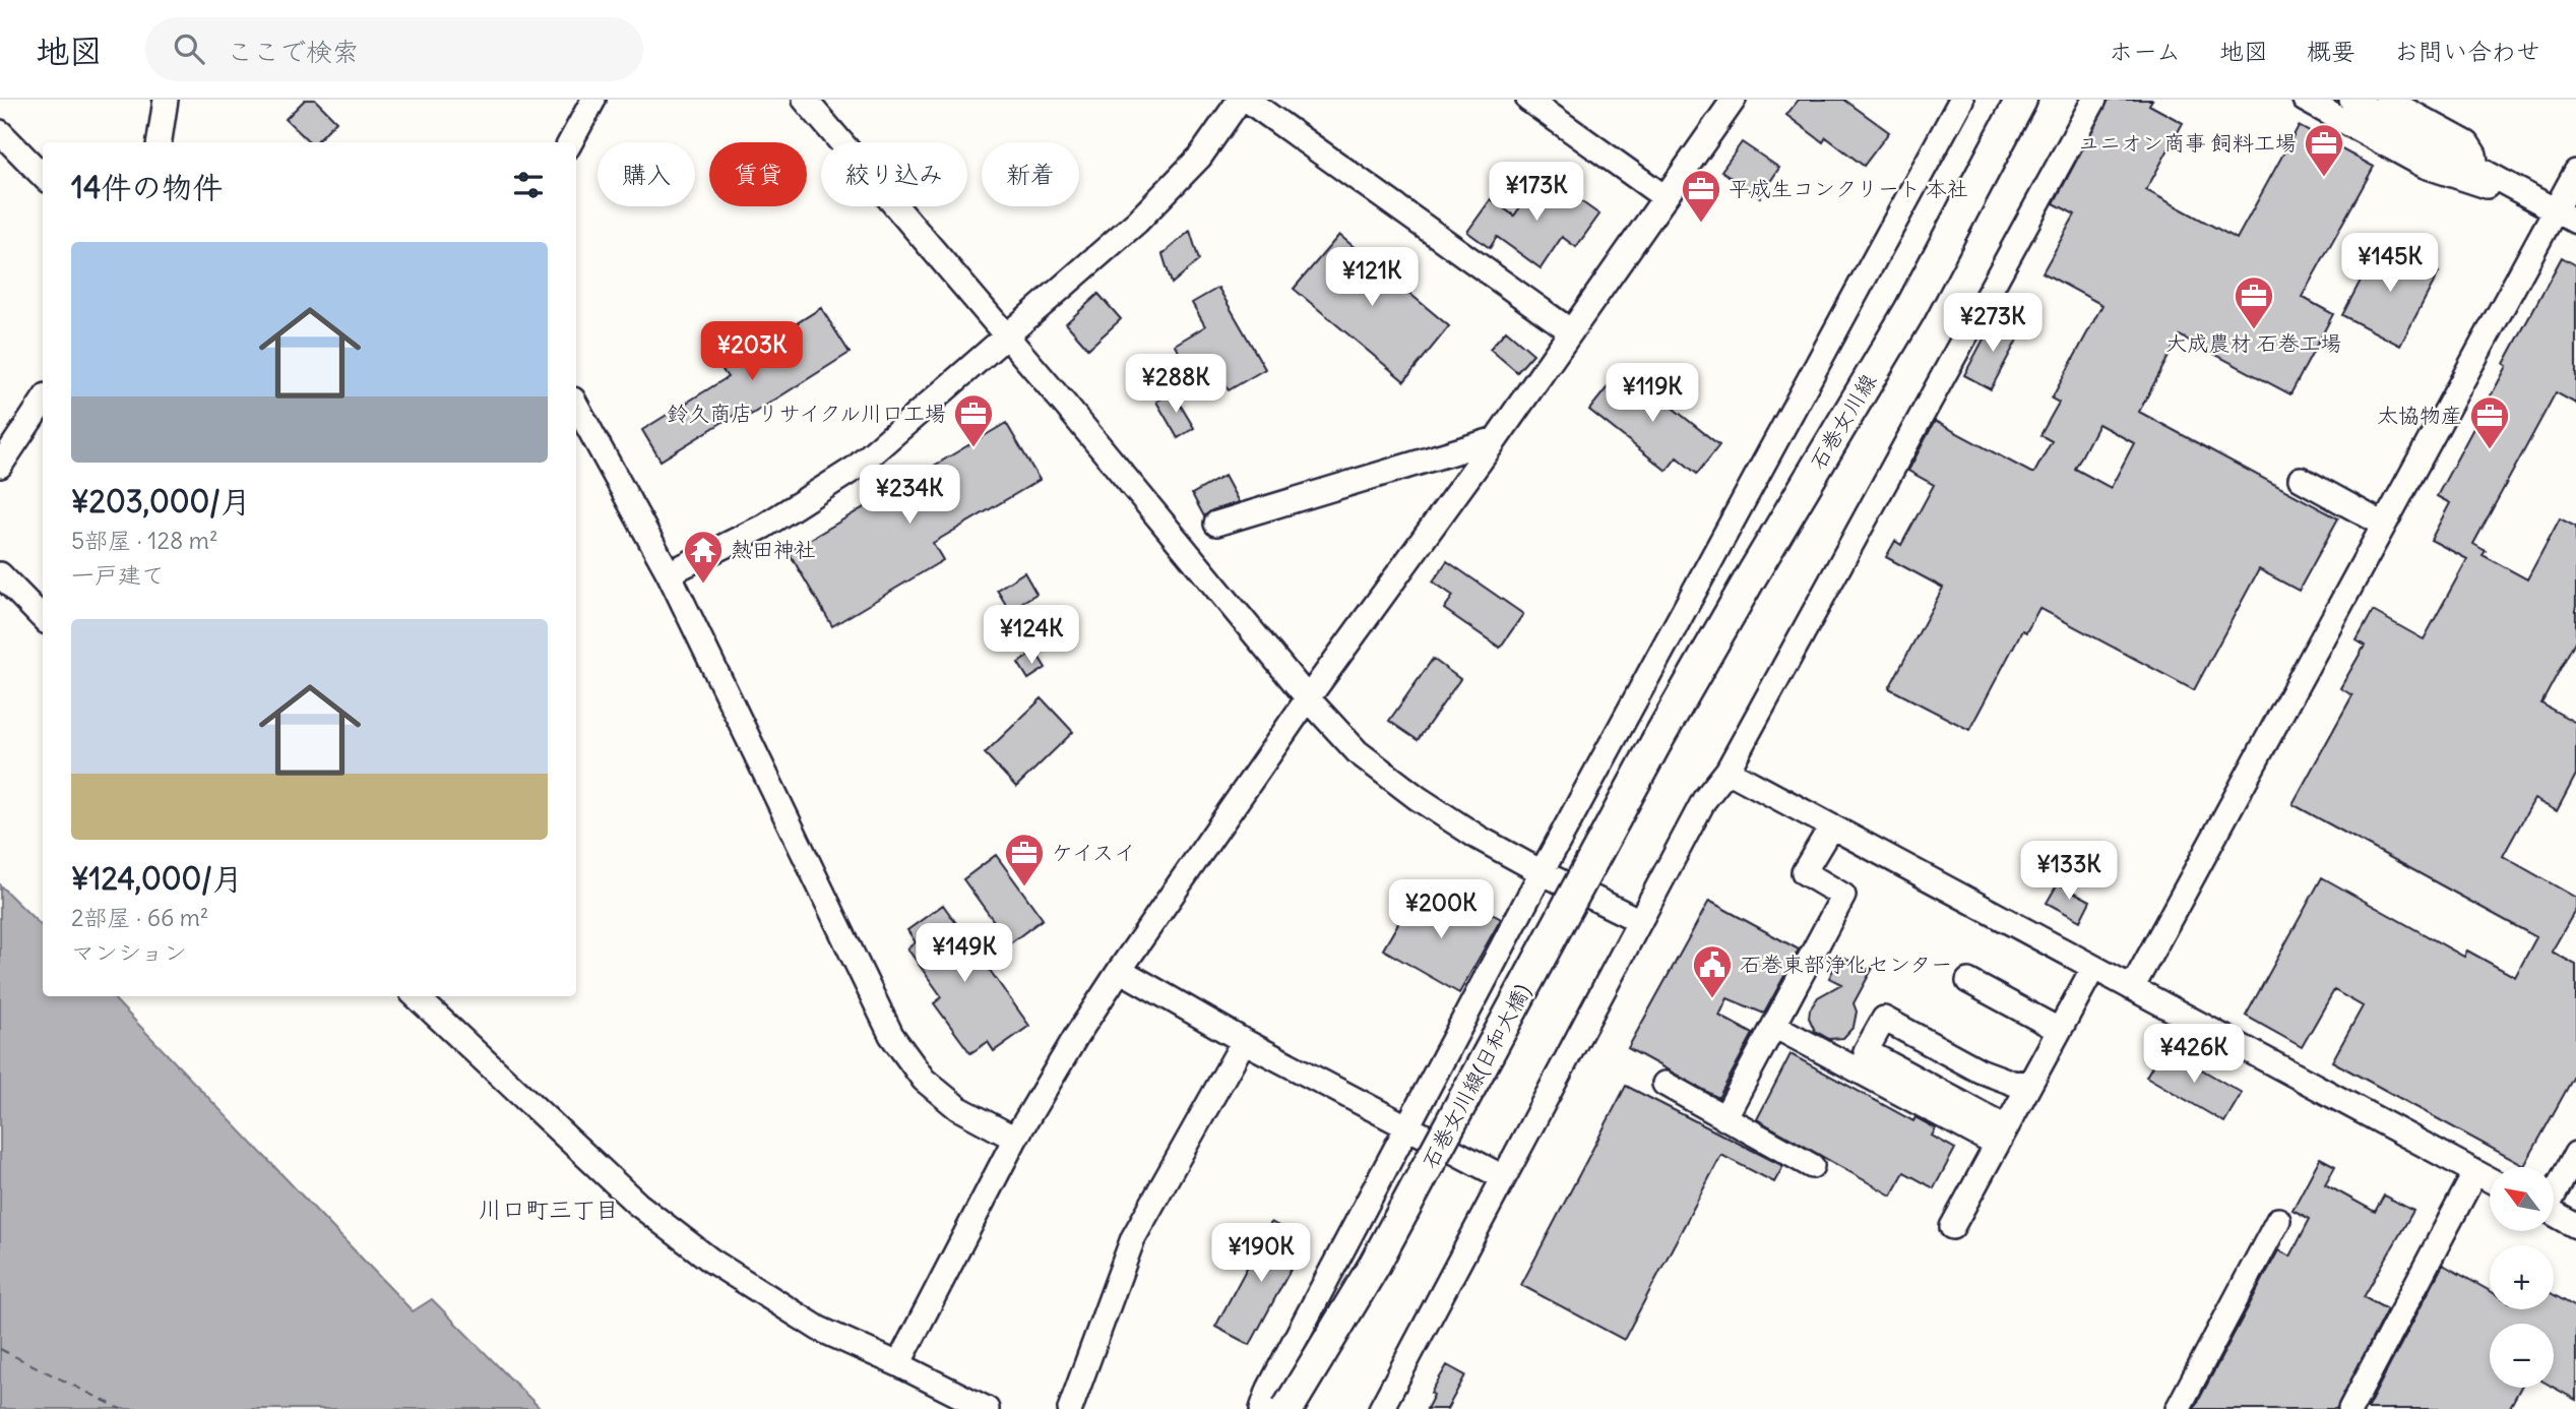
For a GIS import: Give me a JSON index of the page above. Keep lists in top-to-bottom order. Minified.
{"streets":{"main road":["石巻女川線","石巻女川線(日和大橋)"]},"crossings":[["石巻女川線","石巻女川線(日和大橋)"]],"districts":["川口町三丁目"],"places":{"office":["ユニオン商事 飼料工場","平成生コンクリート 本社","大成農材 石巻工場","鈴久商店 リサイクル川口工場","太協物産","ケイスイ"],"temple":["熱田神社"],"public building":["石巻東部浄化センター"]},"north":"top left","page":{"header":"地図","search":"ここで検索","nav":["ホーム","地図","概要","お問い合わせ"],"chip":["購入","賃貸","絞り込み","新着"],"heading":"14件の物件","price":["¥173K","¥145K","¥121K","¥273K","¥203K","¥288K","¥119K","¥234K","¥124K","¥133K","¥200K","¥149K","¥426K","¥190K"],"list":[{"name":"¥203,000/月","note":"5部屋 · 128 m² · 一戸建て"},{"name":"¥124,000/月","note":"2部屋 · 66 m² · マンション"}],"map_buttons":["+","−"]}}
